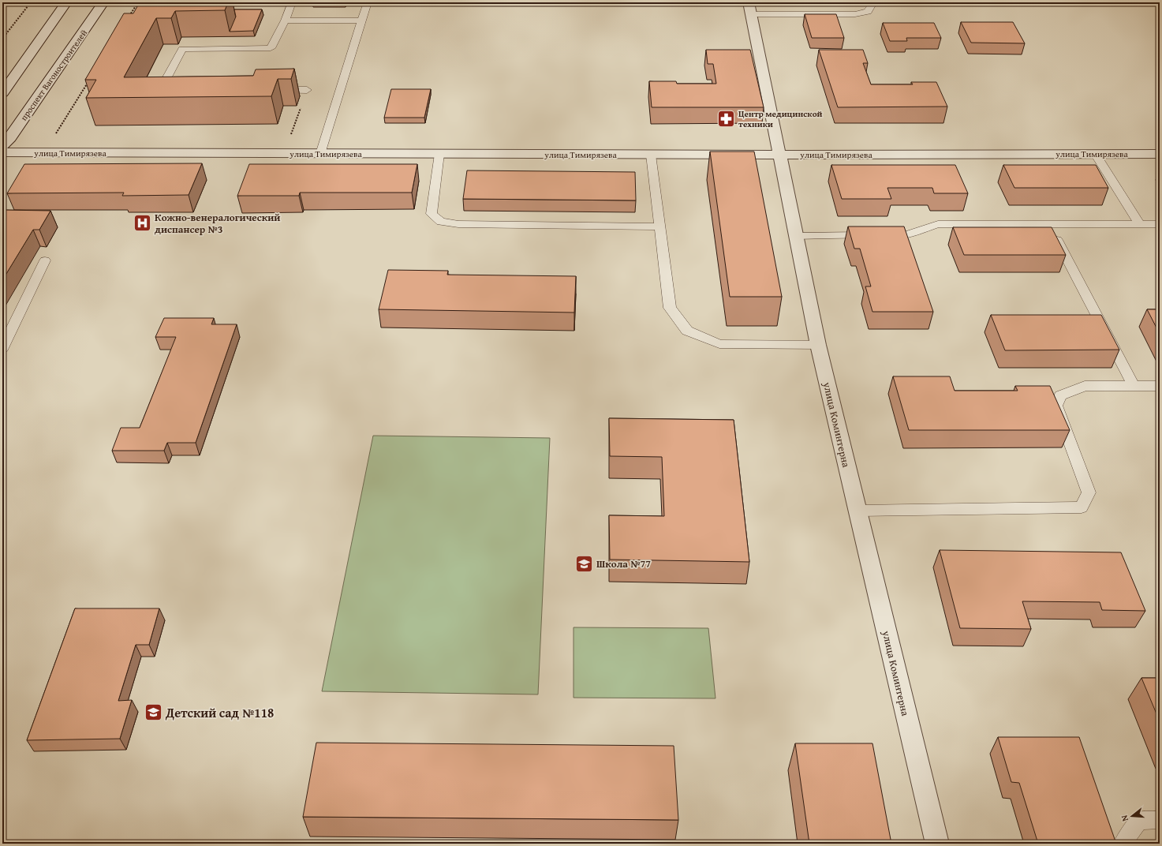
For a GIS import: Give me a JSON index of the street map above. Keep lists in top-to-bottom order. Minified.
{"streets":{"street":["проспект Вагоностроителей","улица Тимирязева","улица Коминтерна"]},"crossings":[["улица Тимирязева","улица Коминтерна"]],"places":{"pharmacy":["Центр медицинской техники"],"hospital":["Кожно-венералогический диспансер №3"],"school or university":["Школа №77","Детский сад №118"]},"north":"left"}
